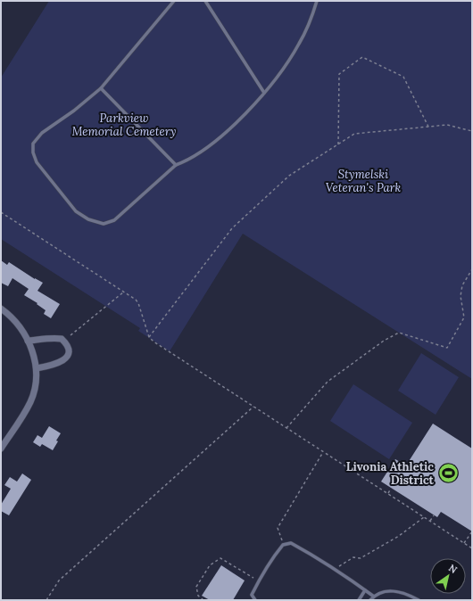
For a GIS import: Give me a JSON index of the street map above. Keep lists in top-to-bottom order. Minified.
{"parks":["Parkview Memorial Cemetery","Stymelski Veteran's Park"],"places":{"sports":["Livonia Athletic District"]},"north":"top right"}
